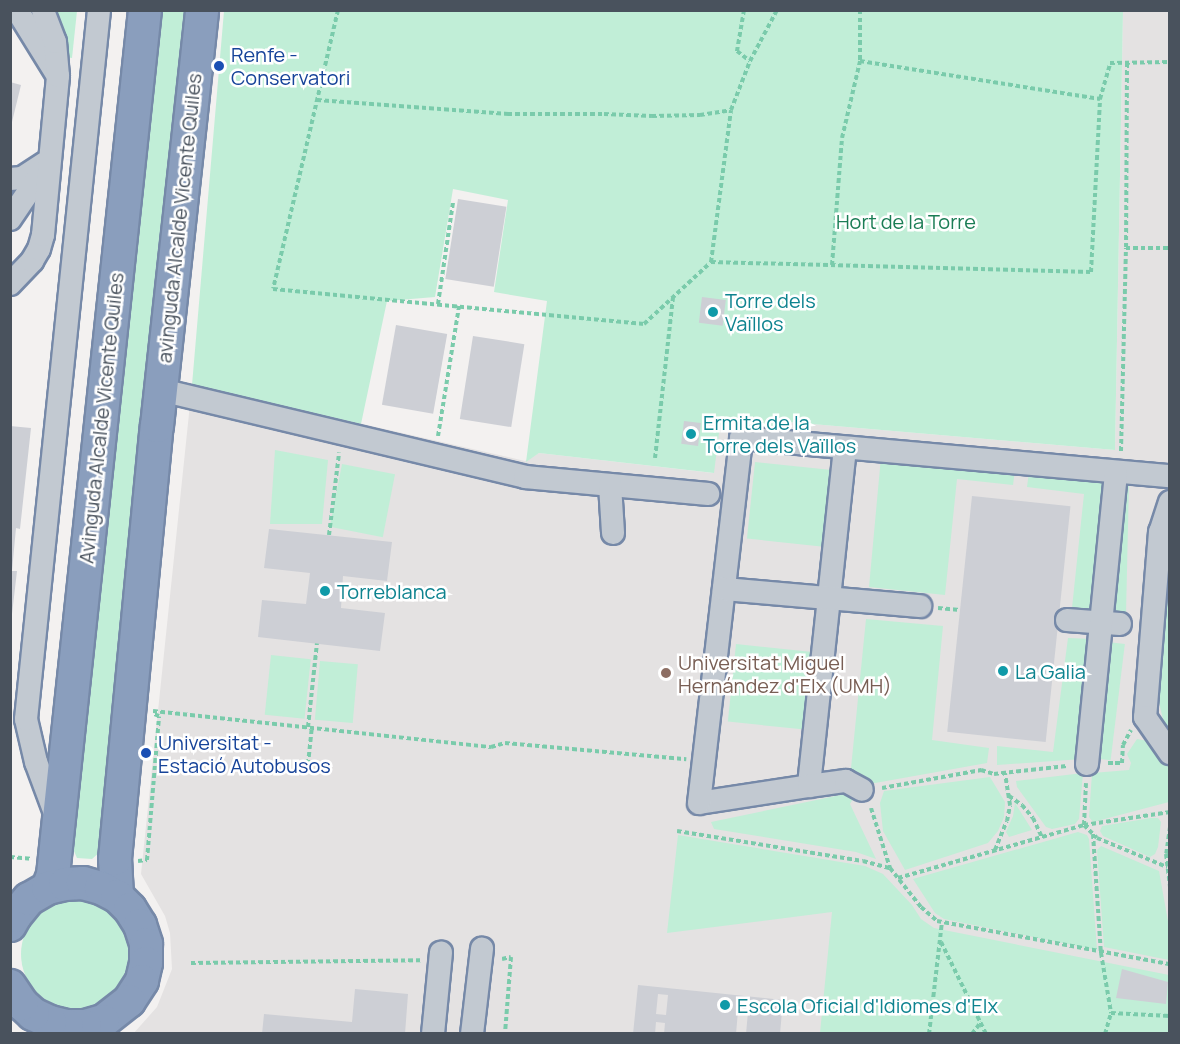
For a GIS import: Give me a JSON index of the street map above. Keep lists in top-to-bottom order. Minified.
{"streets":{"highway":["avinguda Alcalde Vicente Quiles","Avinguda Alcalde Vicente Quiles"]},"parks":["Hort de la Torre"],"places":["Renfe - Conservatori","Torre dels Vaïllos","Ermita de la Torre dels Vaïllos","Torreblanca","La Galia","Universitat Miguel Hernández d'Elx (UMH)","Universitat - Estació Autobusos","Escola Oficial d'Idiomes d'Elx"]}
